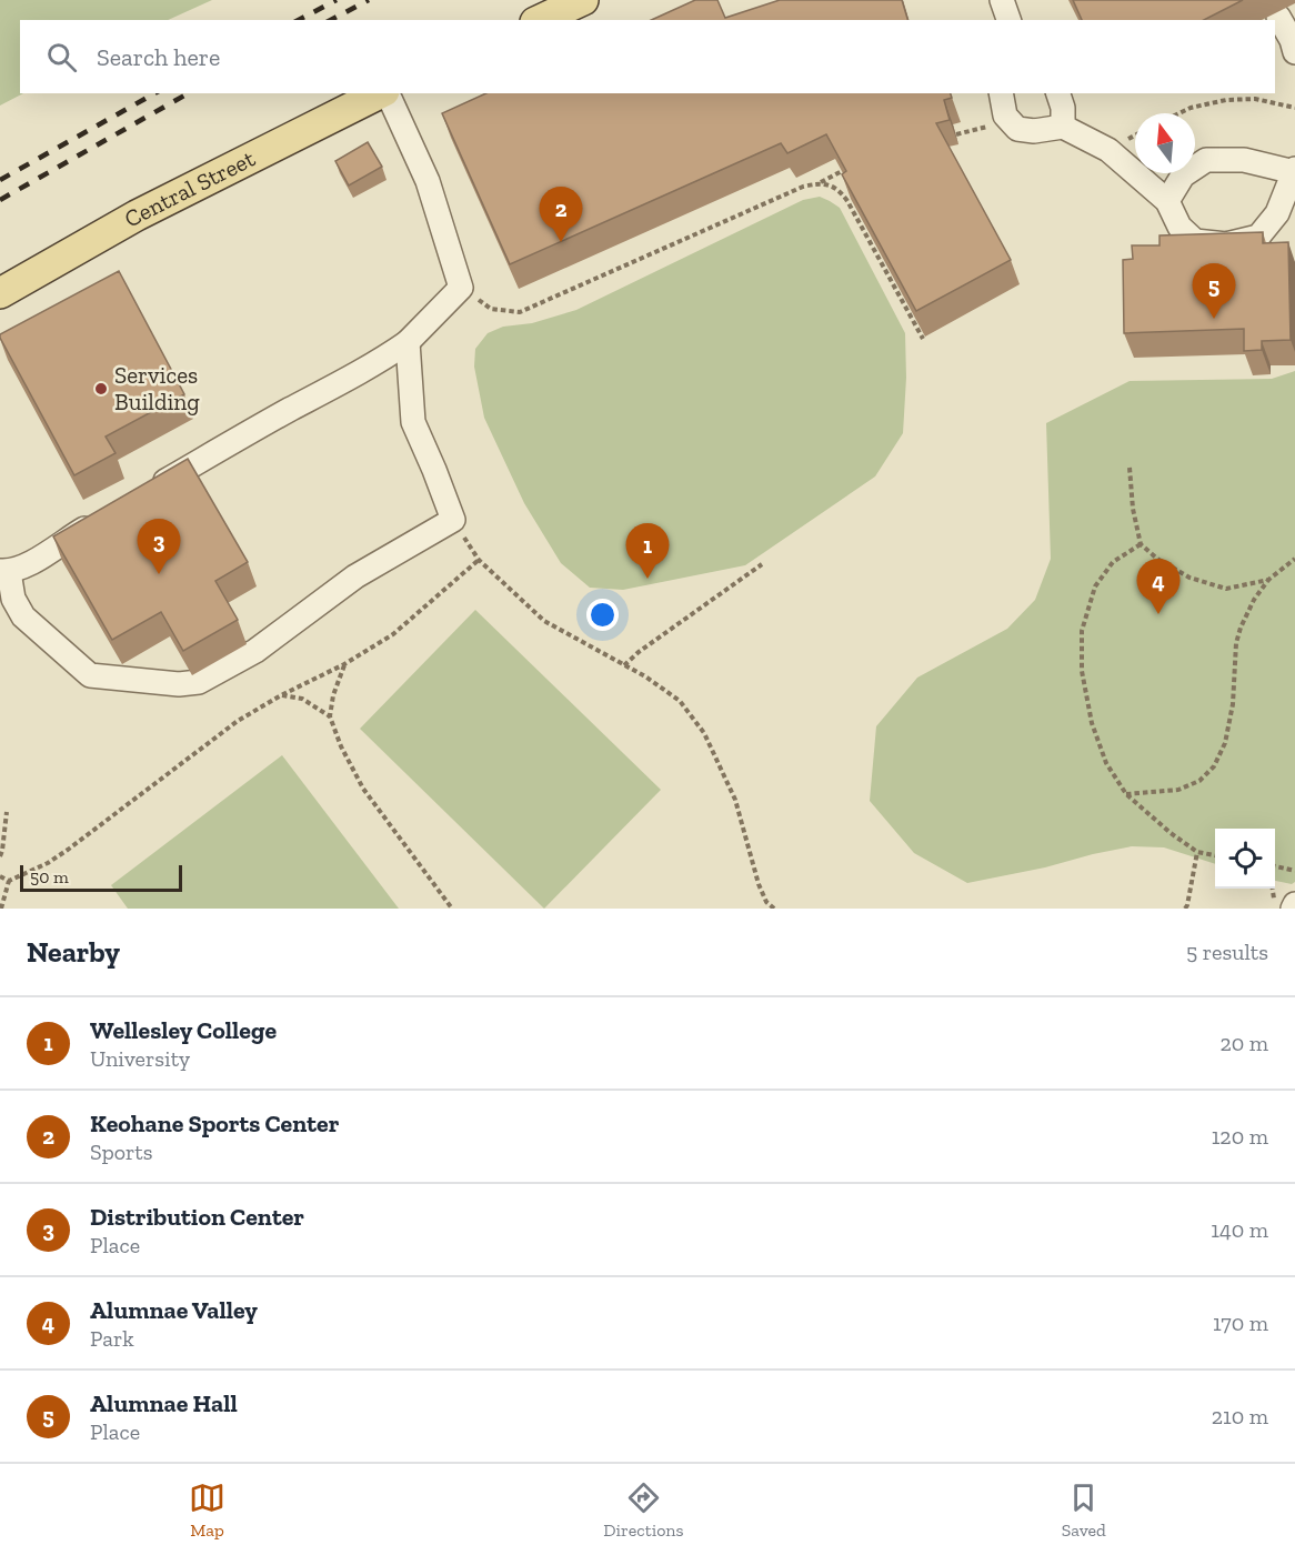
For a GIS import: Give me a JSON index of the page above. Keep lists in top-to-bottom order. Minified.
{"streets":{"main road":["Central Street"]},"places":["Services Building"],"scale_bar":"50 m","north":"top","page":{"search":"Search here","pins":["2","5","3","1","4"],"scale":"50 m","heading":["Nearby","5 results"],"list":[{"mark":"1","name":"Wellesley College","note":"University","value":"20 m"},{"mark":"2","name":"Keohane Sports Center","note":"Sports","value":"120 m"},{"mark":"3","name":"Distribution Center","note":"Place","value":"140 m"},{"mark":"4","name":"Alumnae Valley","note":"Park","value":"170 m"},{"mark":"5","name":"Alumnae Hall","note":"Place","value":"210 m"}],"nav":["Map","Directions","Saved"]}}
